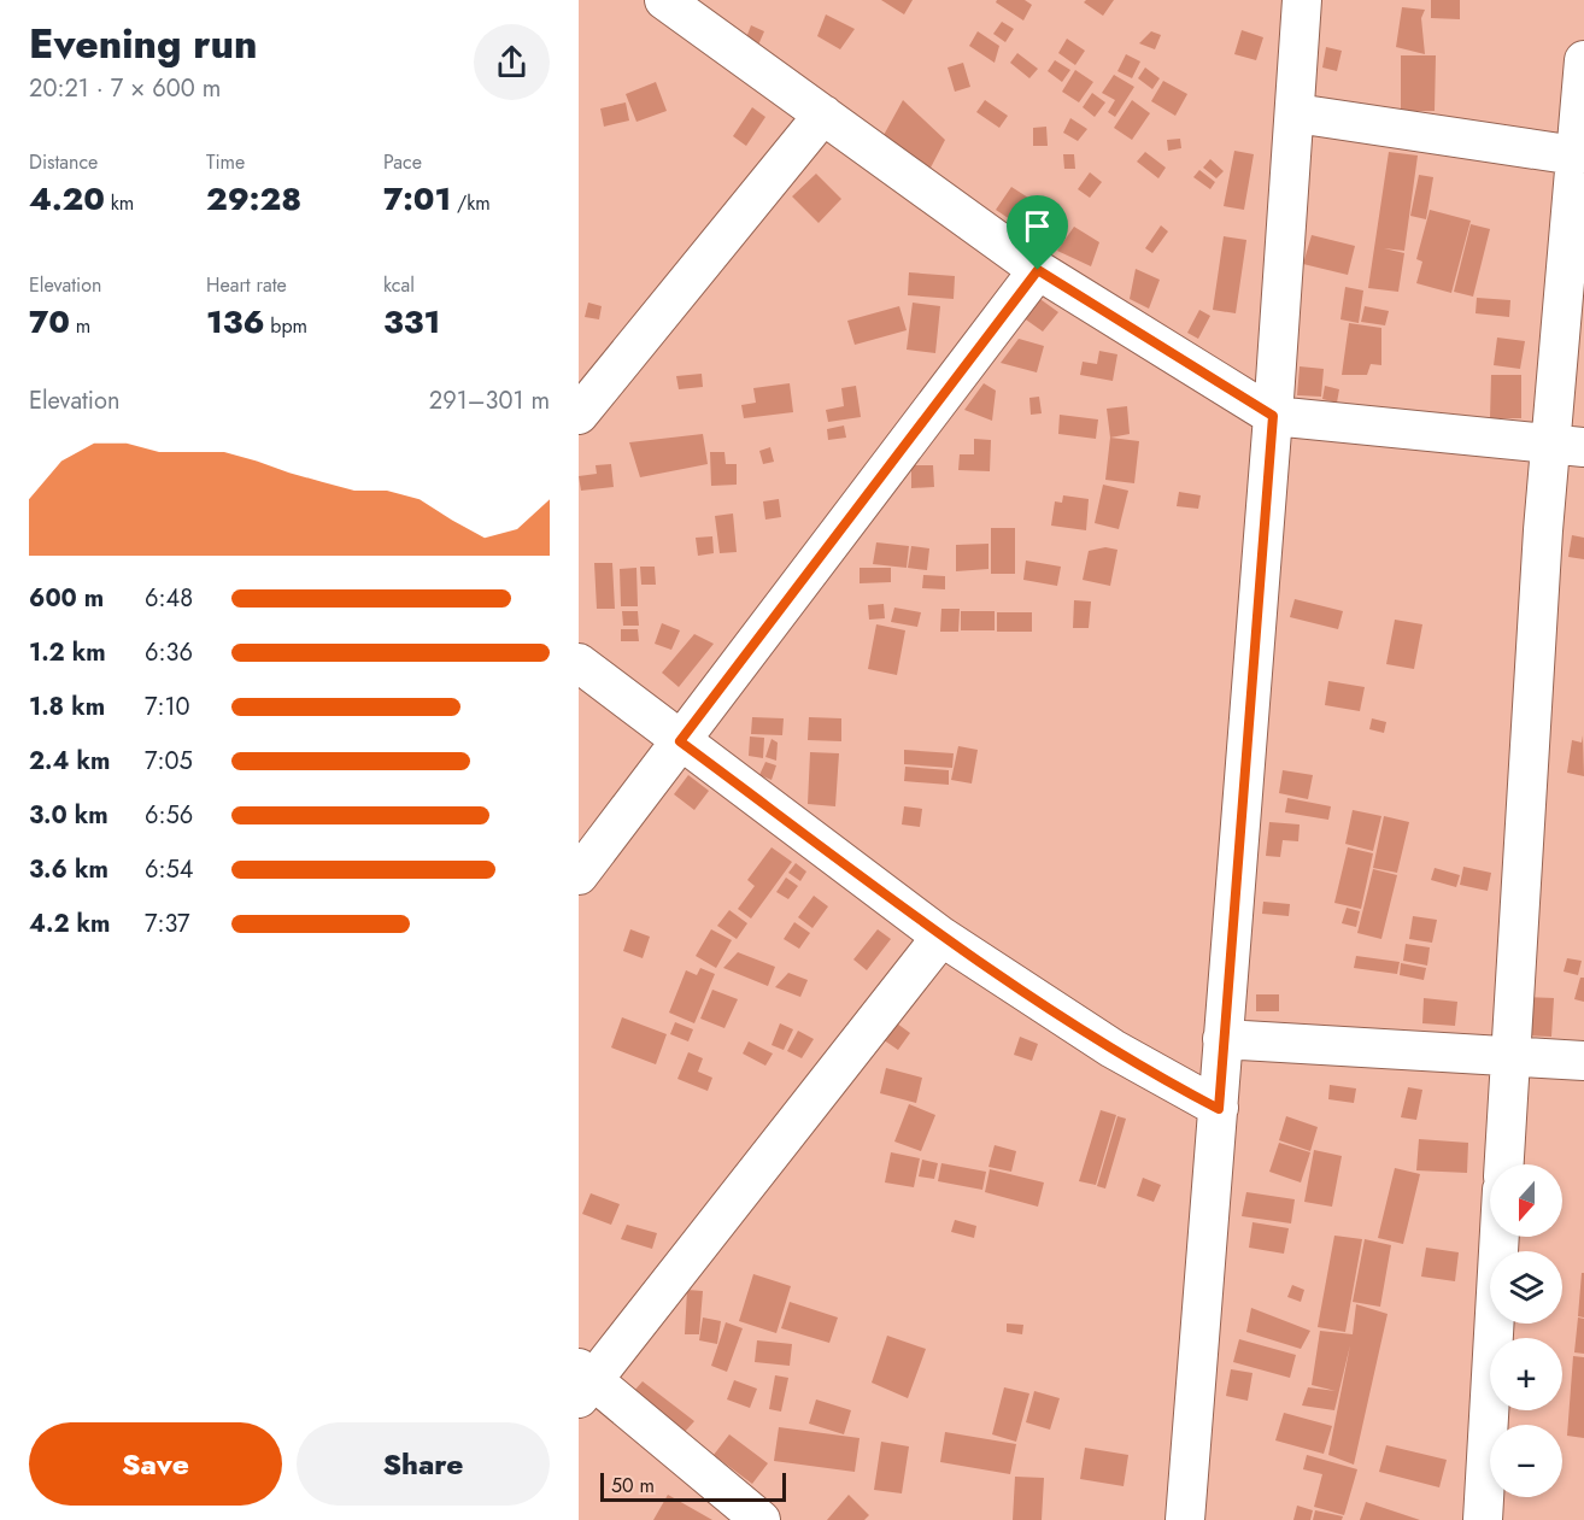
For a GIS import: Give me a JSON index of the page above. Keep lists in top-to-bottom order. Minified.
{"scale_bar":"50 m","north":"bottom","page":{"heading":["Evening run","20:21 · 7 × 600 m"],"stats":[["Distance","4.20 km"],["Time","29:28"],["Pace","7:01 /km"],["Elevation","70 m"],["Heart rate","136 bpm"],["kcal","331"]],"chart":["Elevation","291–301 m"],"list":[{"name":"600 m","note":"6:48"},{"name":"1.2 km","note":"6:36"},{"name":"1.8 km","note":"7:10"},{"name":"2.4 km","note":"7:05"},{"name":"3.0 km","note":"6:56"},{"name":"3.6 km","note":"6:54"},{"name":"4.2 km","note":"7:37"}],"map_buttons":["+","−"],"buttons":["Save","Share"],"scale":"50 m"}}
